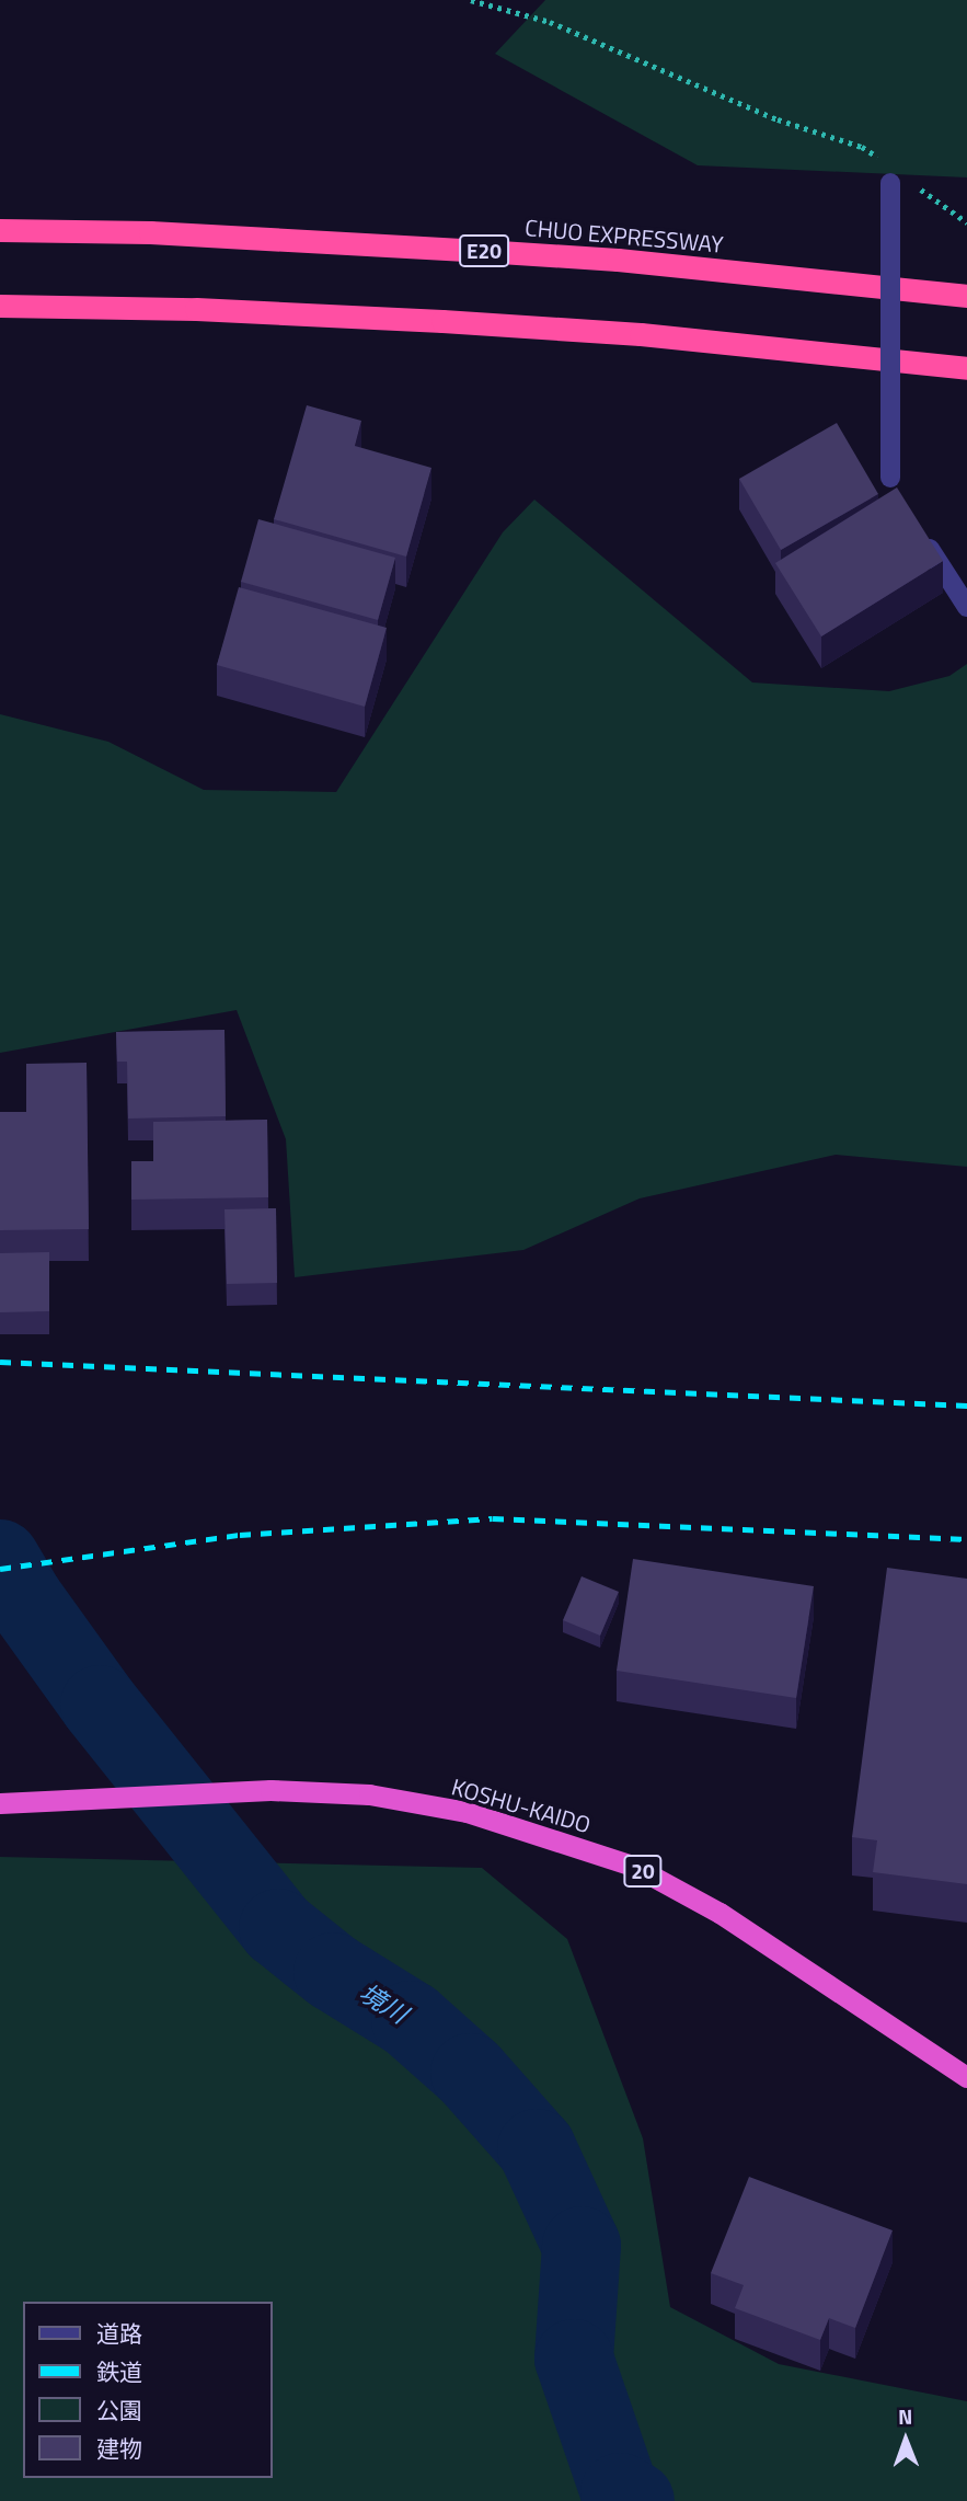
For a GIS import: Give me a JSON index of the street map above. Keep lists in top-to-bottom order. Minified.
{"streets":{"highway":["CHUO EXPRESSWAY","E20","KOSHU-KAIDO","20"]},"water":["境川"],"legend":["道路","鉄道","公園","建物"],"north":"top"}
